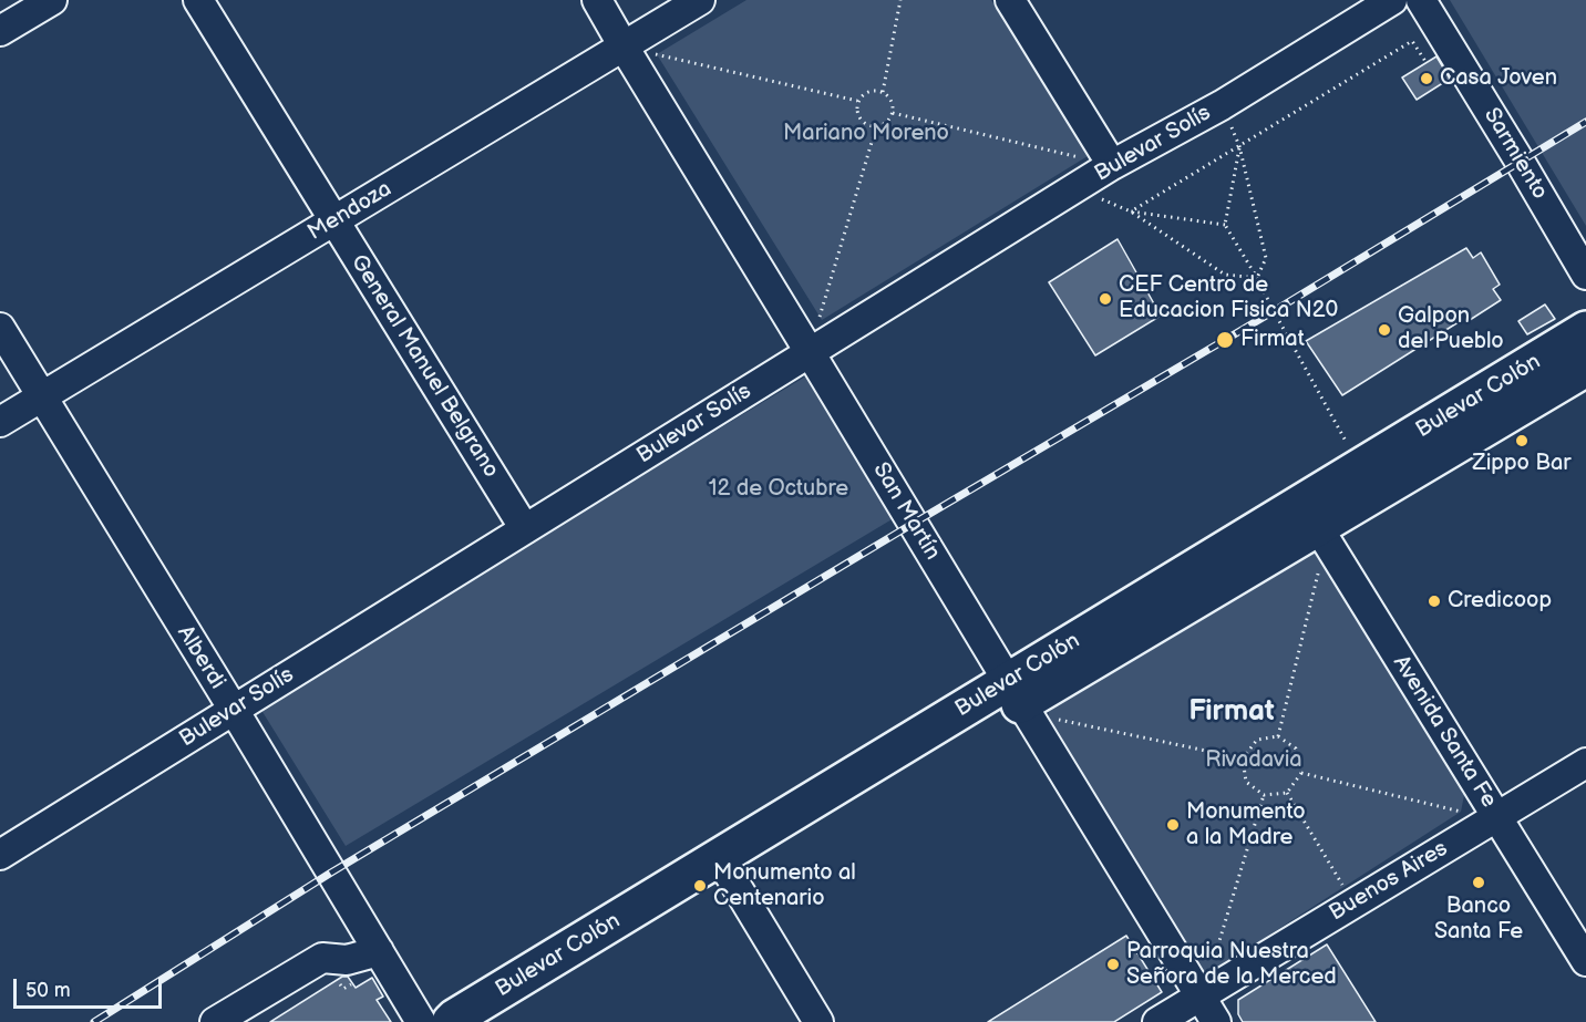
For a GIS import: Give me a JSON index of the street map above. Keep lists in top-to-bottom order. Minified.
{"streets":{"main road":["Bulevar Colón"],"street":["Bulevar Solís","Sarmiento","Mendoza","General Manuel Belgrano","San Martín","Alberdi","Avenida Santa Fe","Buenos Aires"]},"crossings":[["Bulevar Solís","General Manuel Belgrano"],["Bulevar Solís","San Martín"],["Bulevar Solís","Alberdi"],["Mendoza","General Manuel Belgrano"],["Mendoza","San Martín"],["Mendoza","Alberdi"],["Bulevar Colón","San Martín"],["Bulevar Colón","Avenida Santa Fe"],["San Martín","Buenos Aires"],["Avenida Santa Fe","Buenos Aires"]],"districts":["Firmat"],"parks":["Mariano Moreno","12 de Octubre","Rivadavia"],"places":["Casa Joven","CEF Centro de Educacion Fisica N20","Galpon del Pueblo","Firmat","Zippo Bar","Credicoop","Monumento a la Madre","Banco Santa Fe","Monumento al Centenario","Parroquia Nuestra Señora de la Merced"],"scale_bar":"50 m"}
